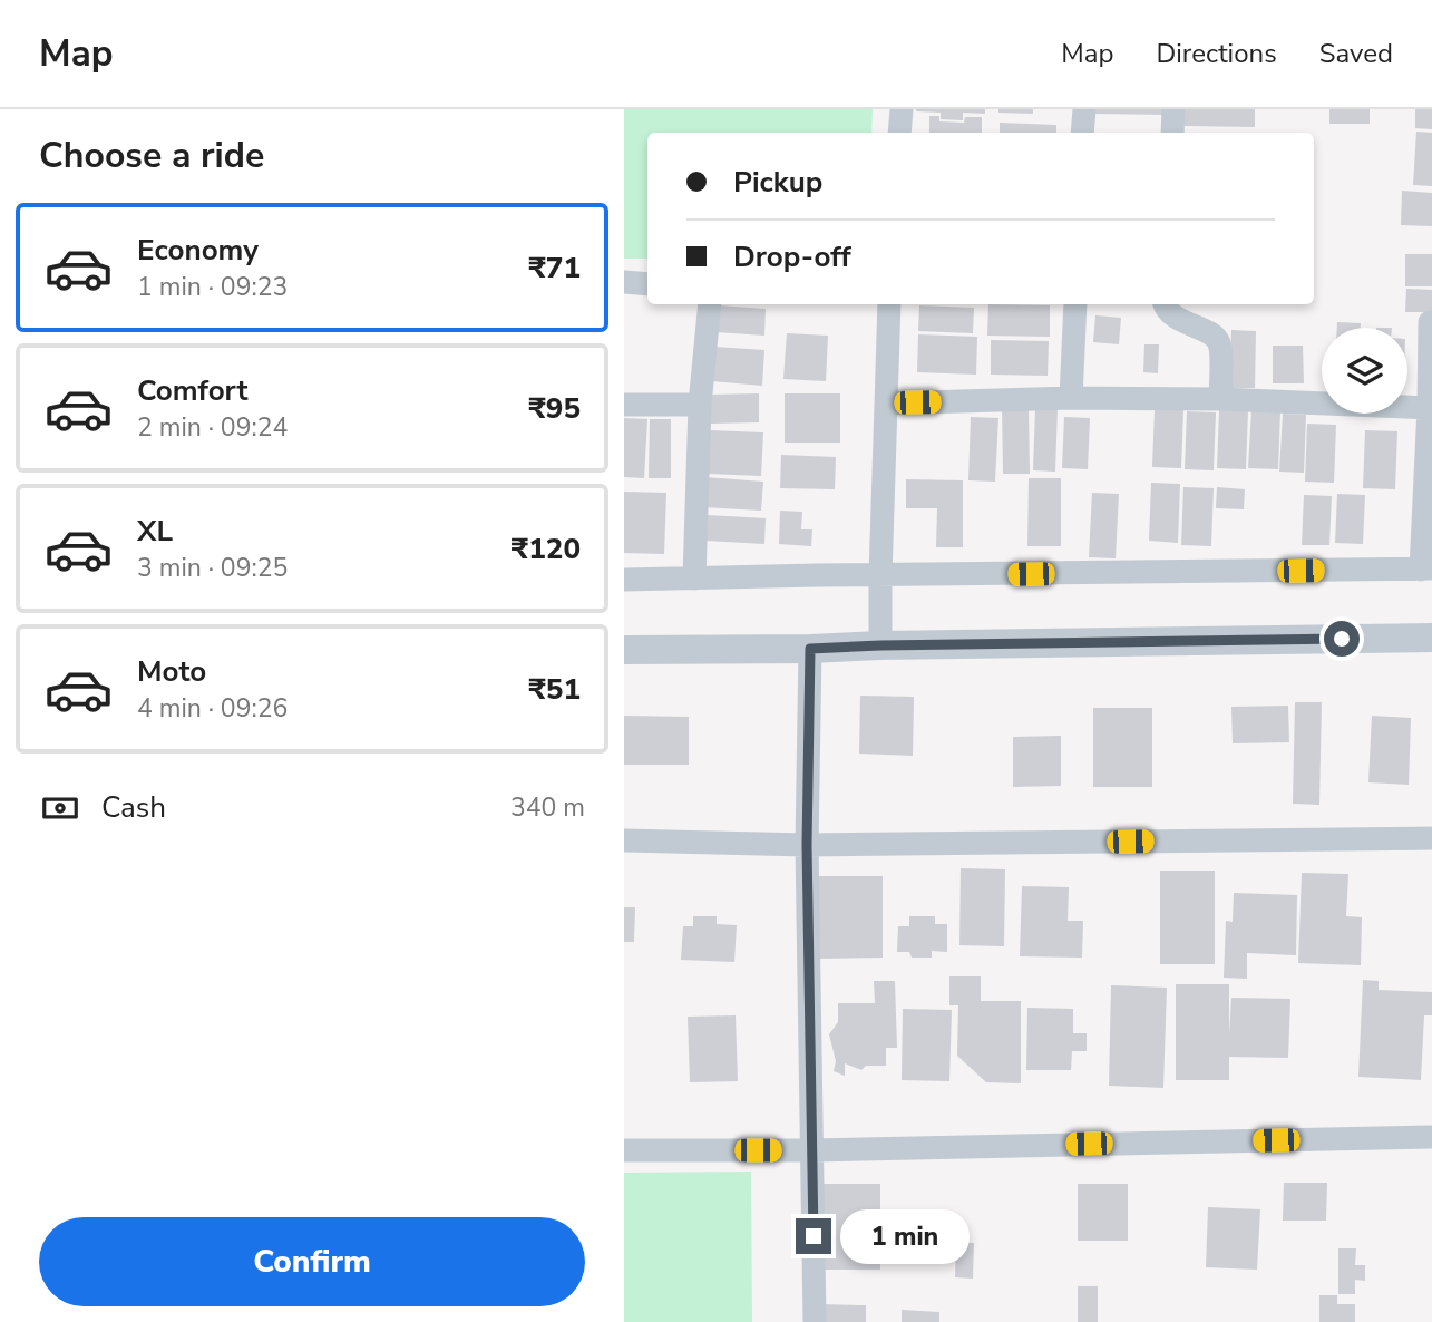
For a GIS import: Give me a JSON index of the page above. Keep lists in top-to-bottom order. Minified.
{"page":{"header":"Map","nav":["Map","Directions","Saved"],"heading":"Choose a ride","banner":["Pickup","Drop-off"],"list":[{"name":"Economy","note":"1 min · 09:23","value":"₹71"},{"name":"Comfort","note":"2 min · 09:24","value":"₹95"},{"name":"XL","note":"3 min · 09:25","value":"₹120"},{"name":"Moto","note":"4 min · 09:26","value":"₹51"}],"pay":["Cash","340 m"],"buttons":"Confirm","bubble":"1 min"}}
